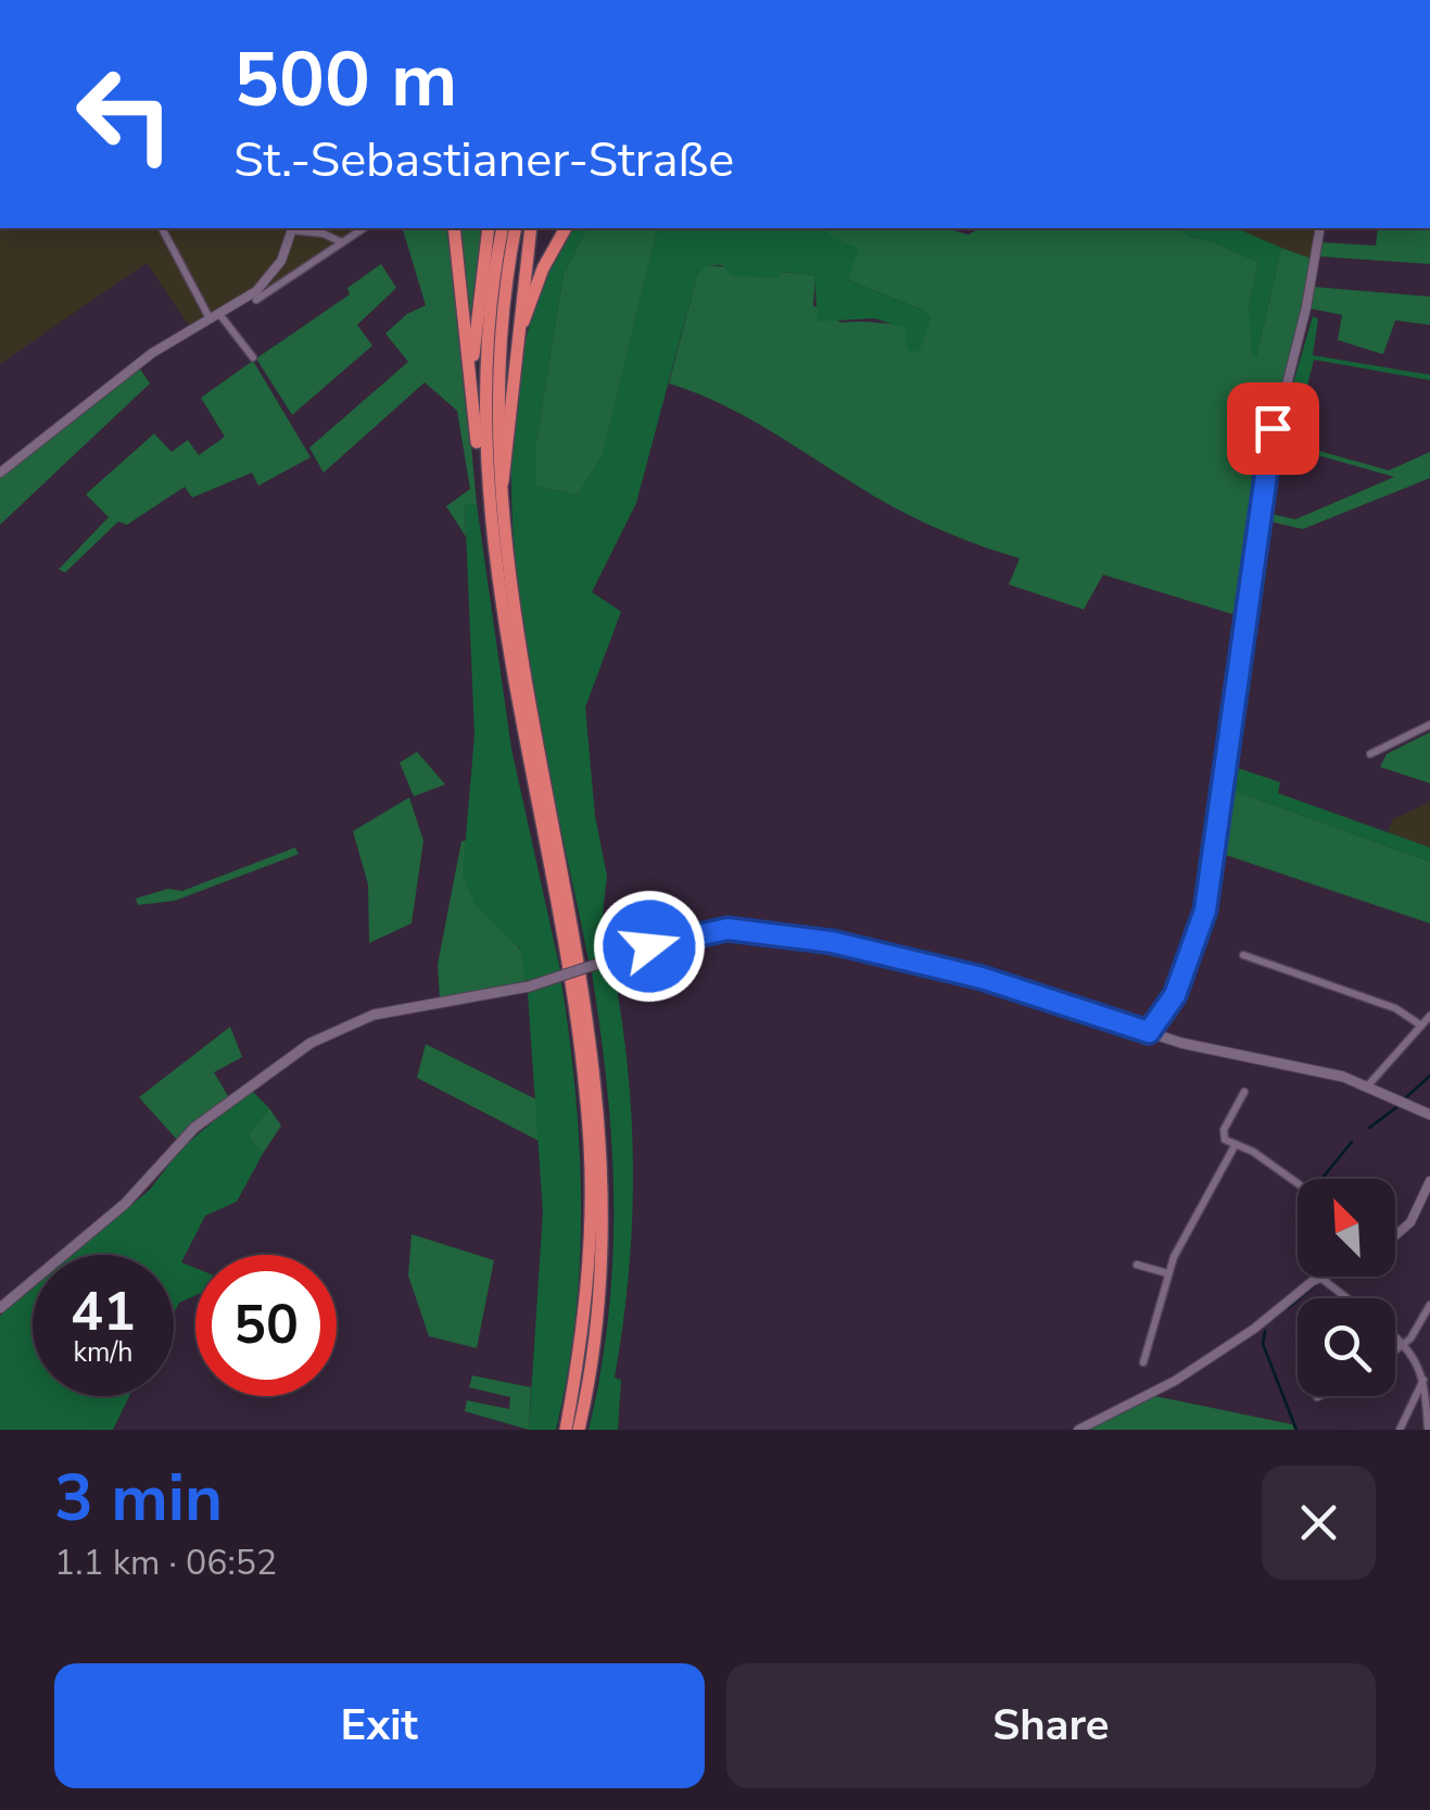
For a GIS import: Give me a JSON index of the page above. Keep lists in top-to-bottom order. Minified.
{"north":"top left","page":{"turn":["500 m","St.-Sebastianer-Straße"],"speed":"41 km/h","limit":"50","heading":["3 min","1.1 km · 06:52"],"buttons":["Exit","Share"]}}
